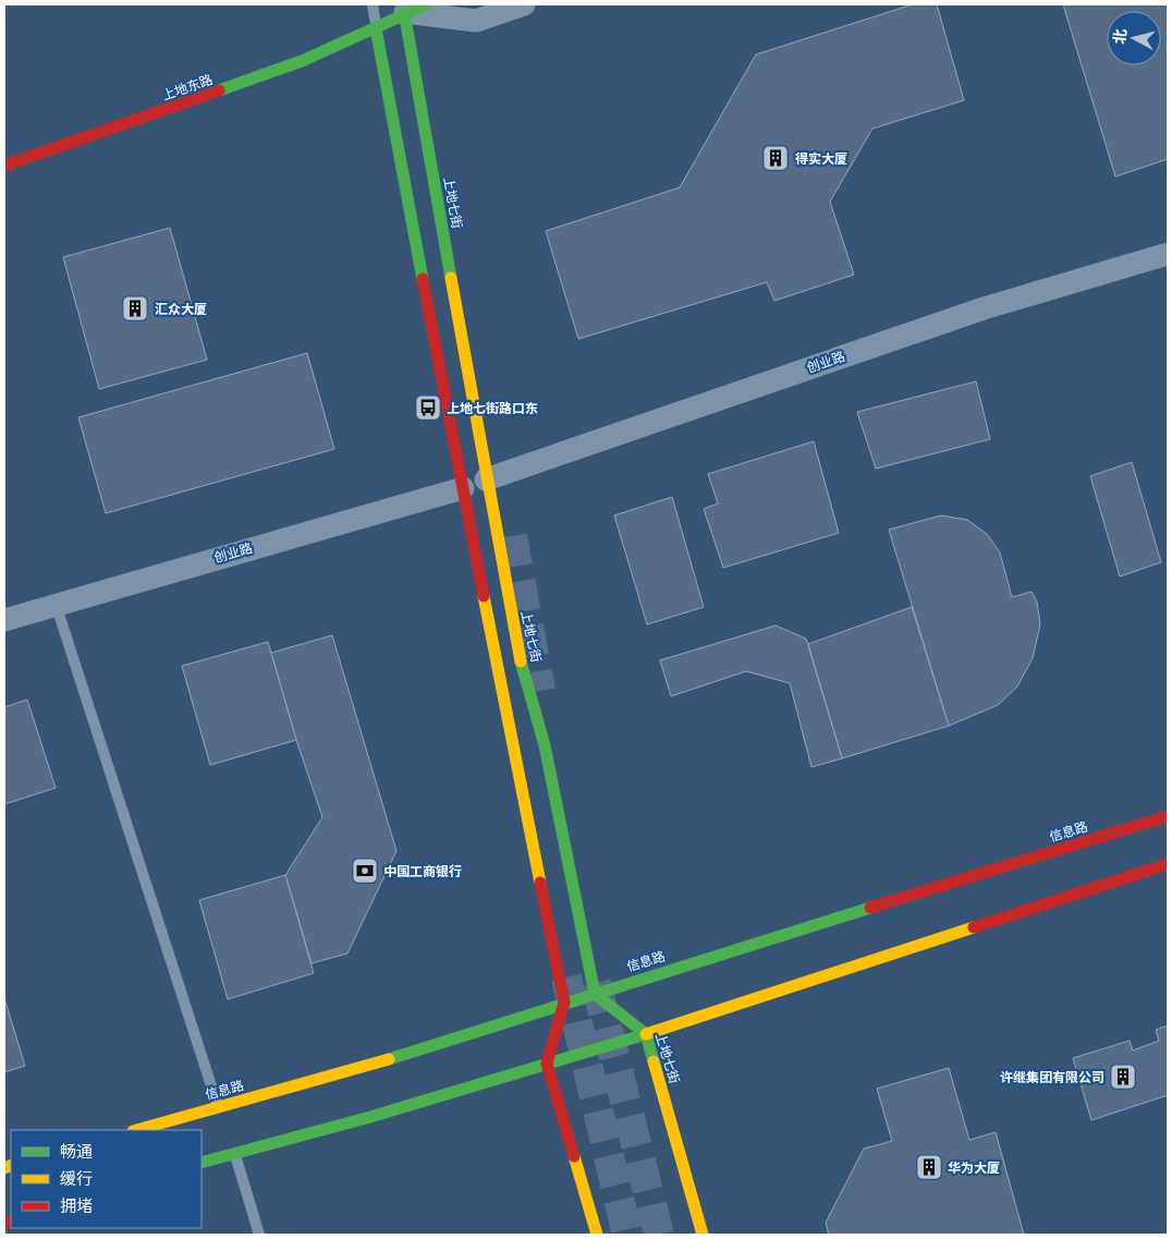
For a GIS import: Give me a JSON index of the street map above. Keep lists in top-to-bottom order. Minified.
{"streets":{"main road":["上地东路","上地七街","信息路"],"street":["创业路"]},"crossings":[["上地东路","上地七街"],["上地七街","创业路"],["上地七街","信息路"]],"places":{"building":["得实大厦","汇众大厦","许继集团有限公司","华为大厦"],"bus stop":["上地七街路口东"],"bank":["中国工商银行"]},"legend":["畅通","缓行","拥堵"],"north":"left"}
